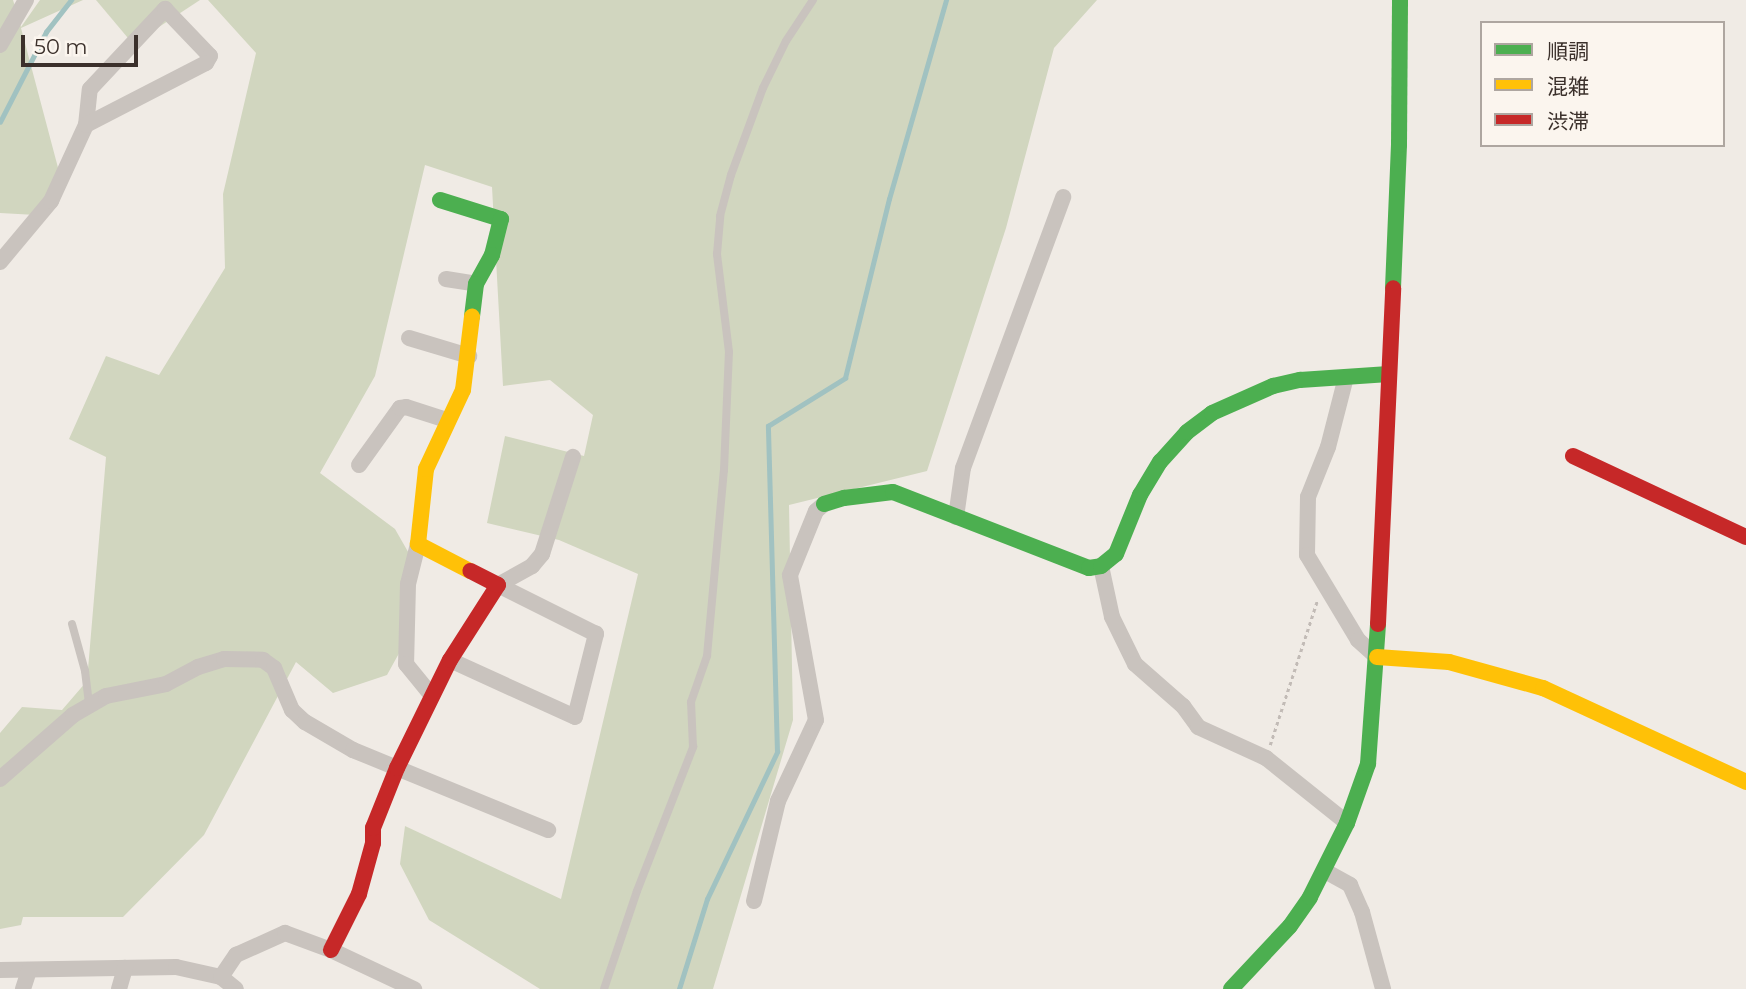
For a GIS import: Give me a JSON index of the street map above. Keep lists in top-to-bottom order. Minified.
{"legend":["順調","混雑","渋滞"],"scale_bar":"50 m"}
